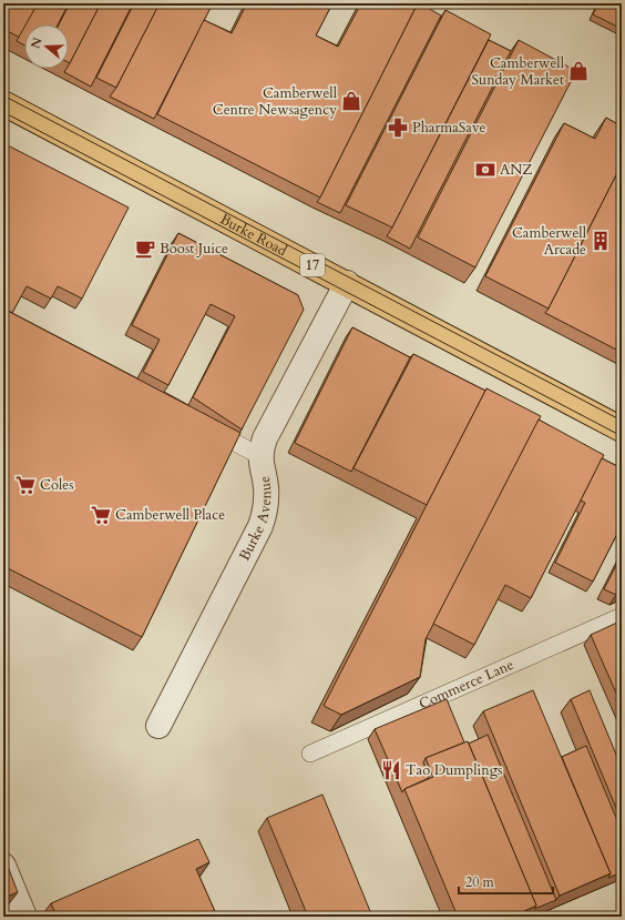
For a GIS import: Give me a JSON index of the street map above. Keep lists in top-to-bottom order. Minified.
{"streets":{"main road":["Burke Road","17"],"street":["Burke Avenue"],"lane":["Commerce Lane"]},"crossings":[["Burke Road","Burke Avenue"]],"places":{"shop":["Camberwell Sunday Market","Camberwell Centre Newsagency"],"pharmacy":["PharmaSave"],"bank":["ANZ"],"building":["Camberwell Arcade"],"cafe":["Boost Juice"],"supermarket":["Coles","Camberwell Place"],"restaurant":["Tao Dumplings"]},"scale_bar":"20 m","north":"left"}
